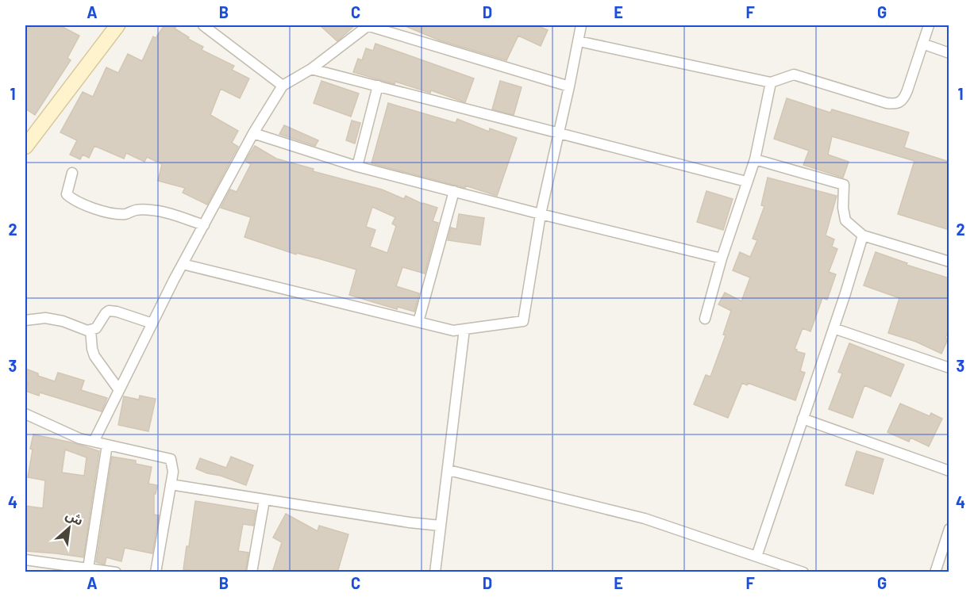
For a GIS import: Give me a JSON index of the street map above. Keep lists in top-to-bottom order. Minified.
{"north":"top right","grid":{"columns":["A","B","C","D","E","F","G"],"rows":["1","2","3","4"]}}
